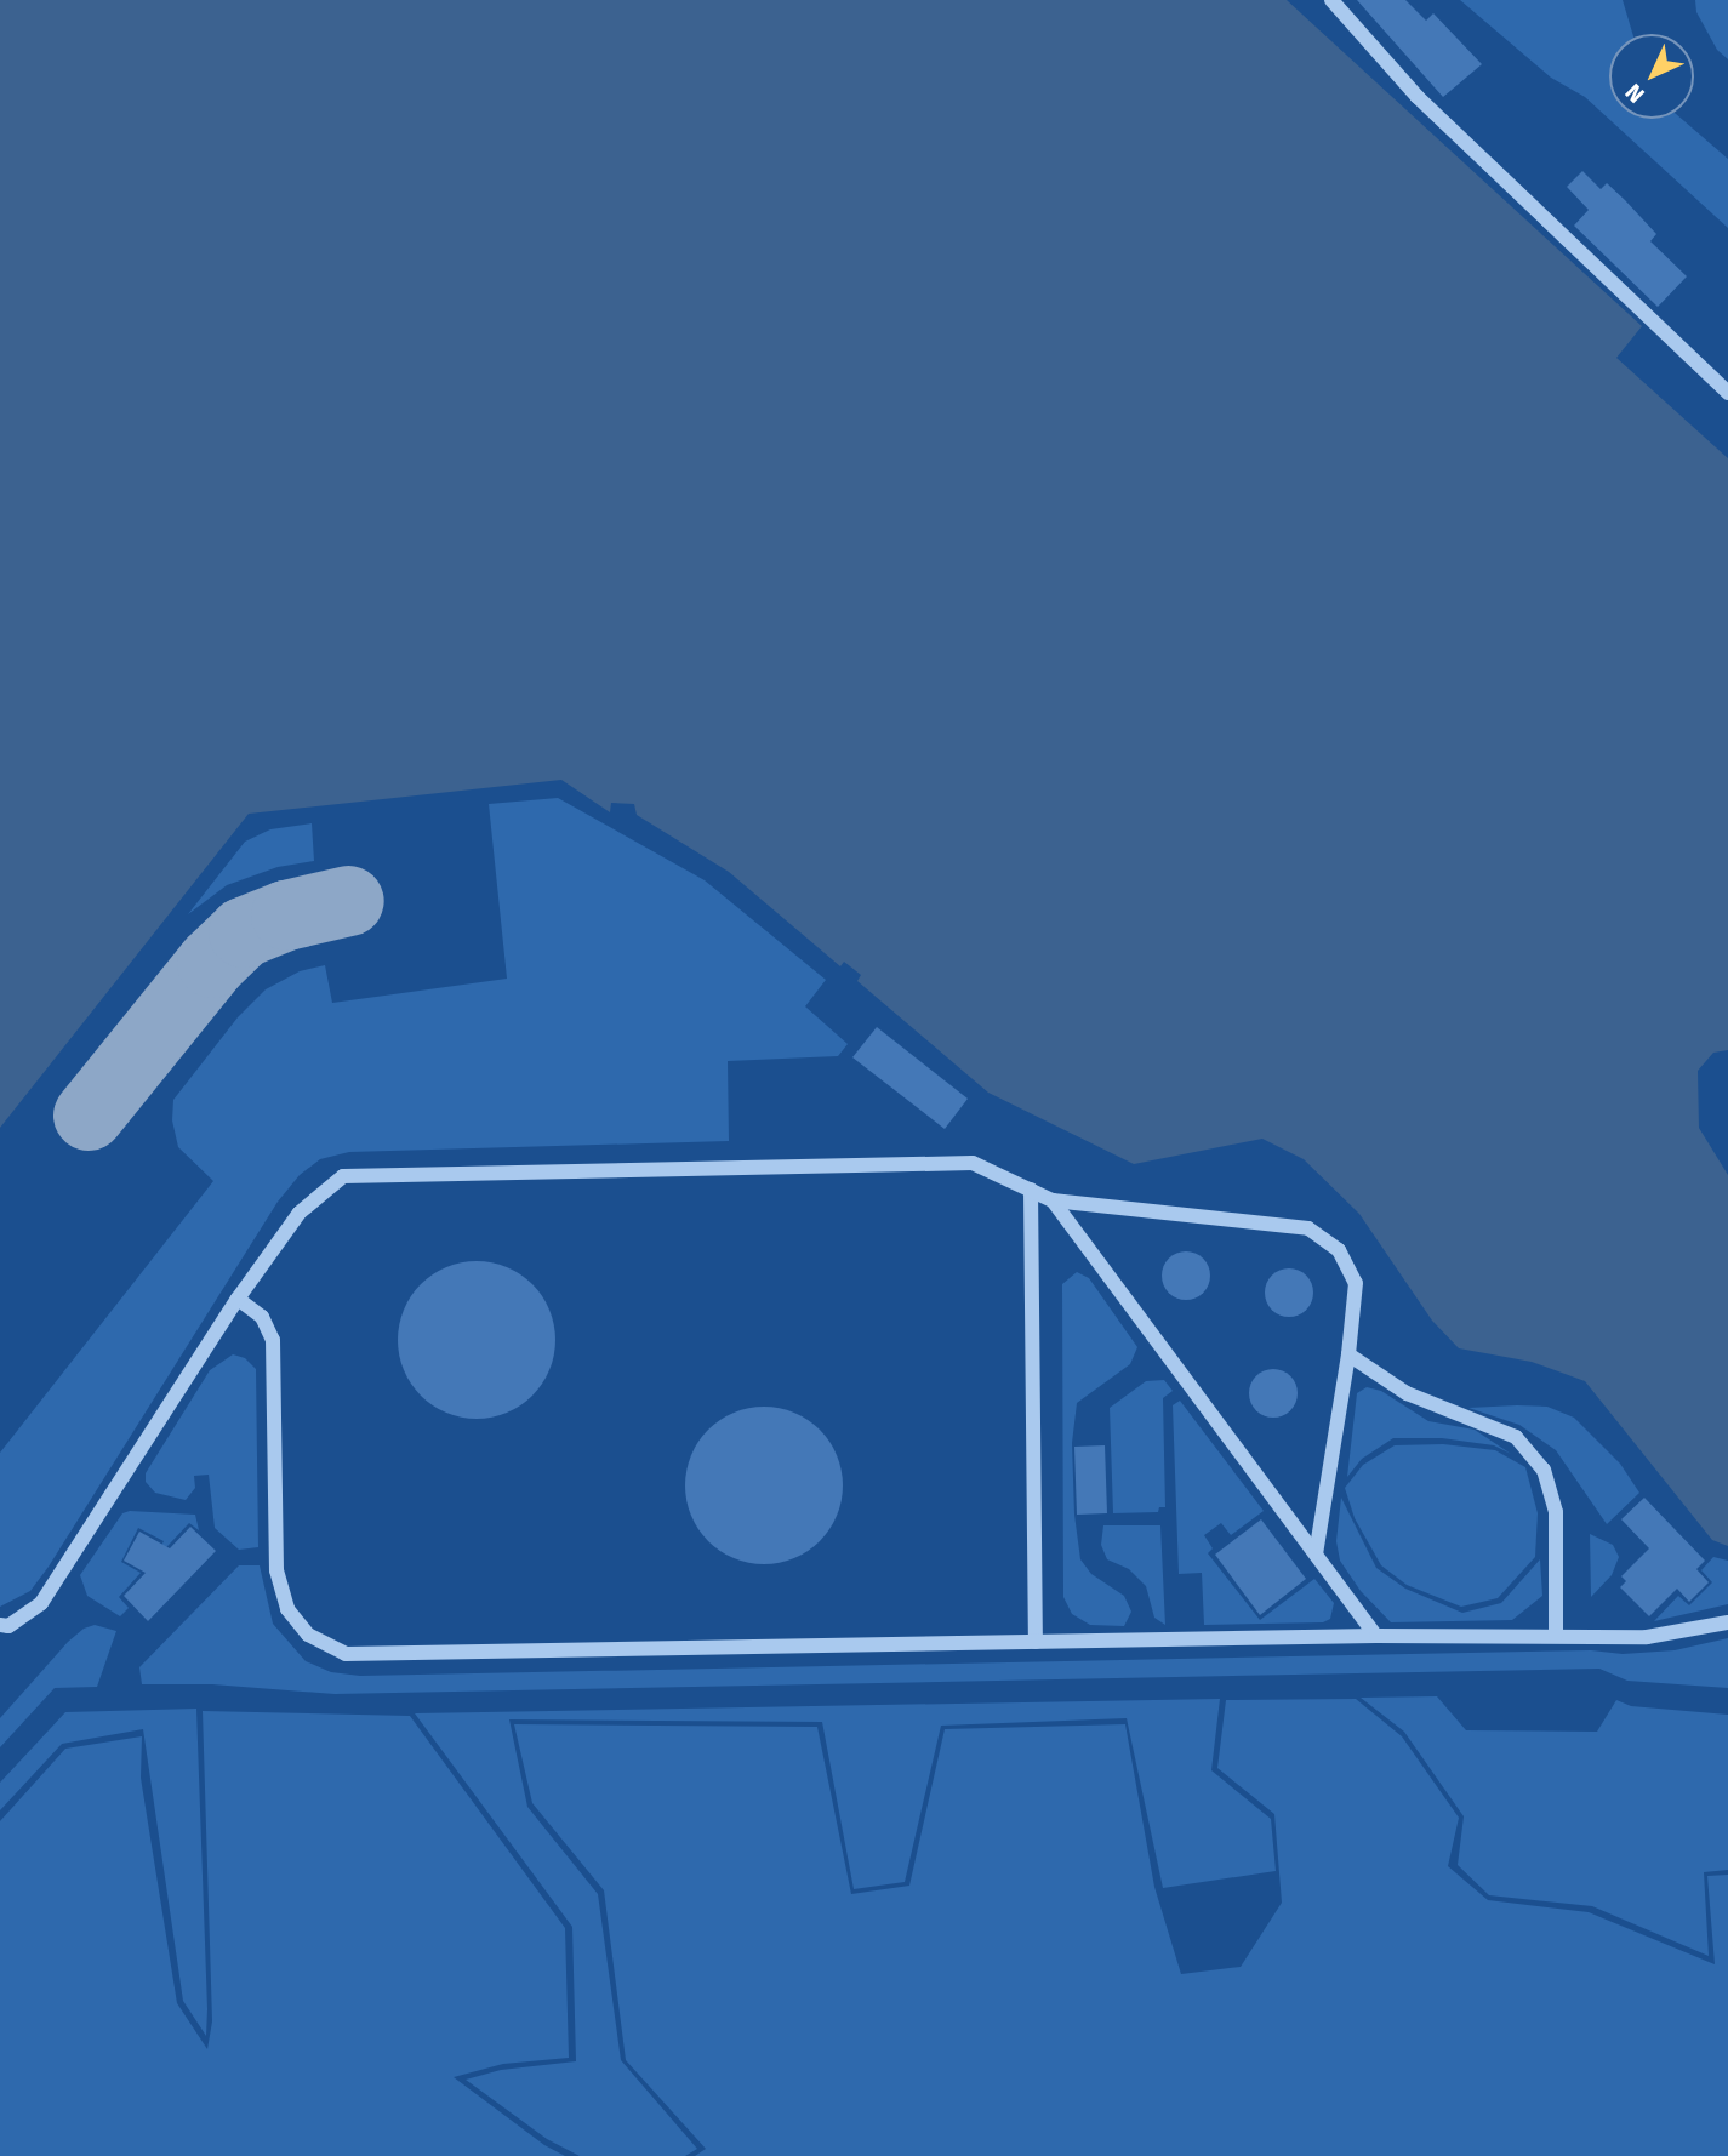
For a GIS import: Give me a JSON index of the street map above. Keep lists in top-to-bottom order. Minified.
{"north":"bottom left"}
